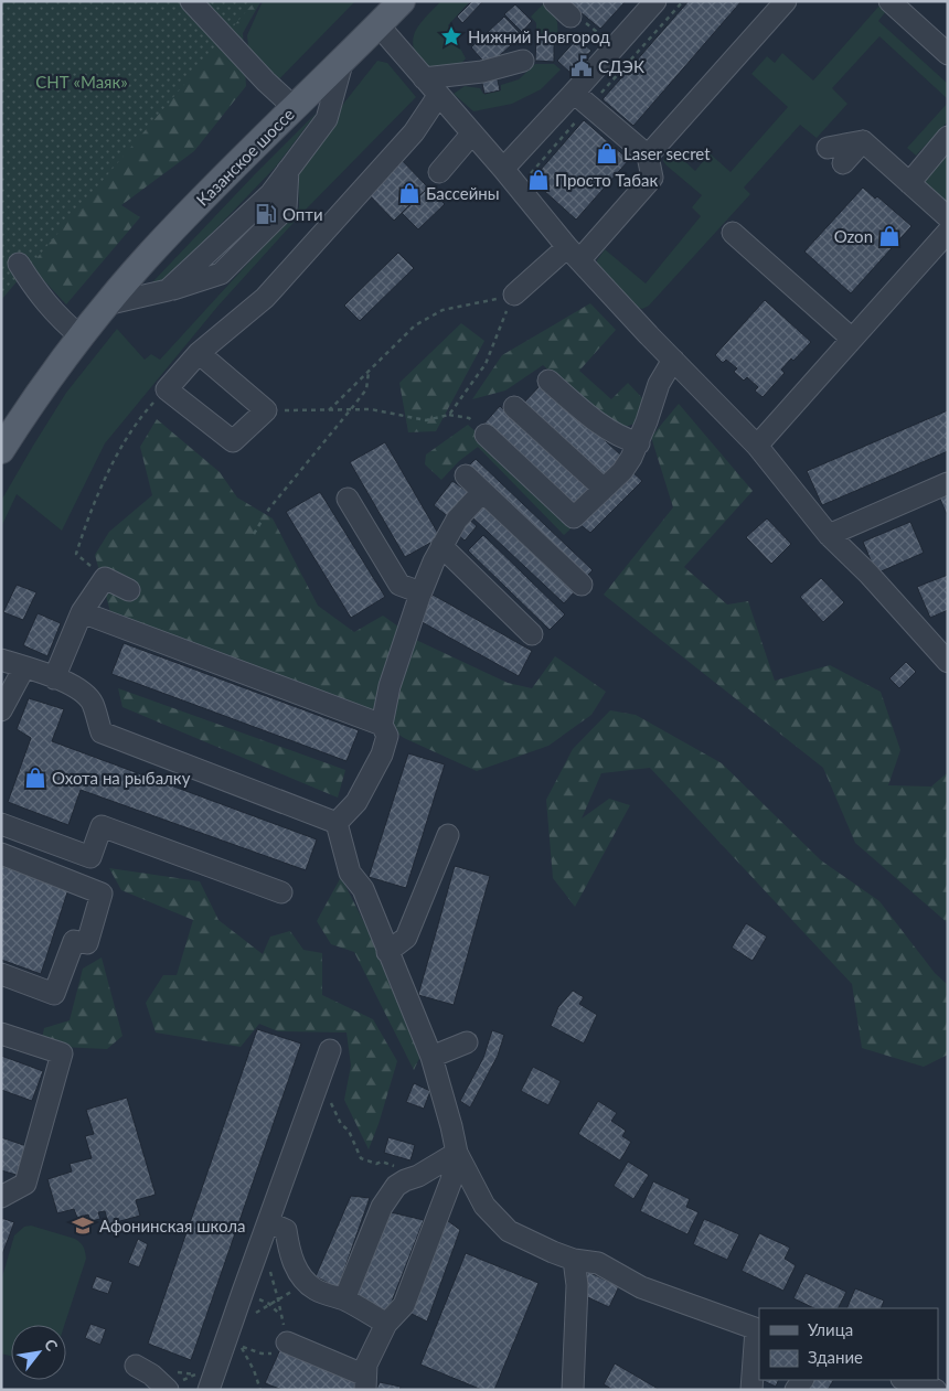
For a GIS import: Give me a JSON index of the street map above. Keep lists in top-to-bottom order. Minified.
{"streets":{"main road":["Казанское шоссе"]},"parks":["СНТ «Маяк»"],"places":{"place":["Нижний Новгород"],"public building":["СДЭК"],"shop":["Laser secret","Просто Табак","Бассейны","Ozon","Охота на рыбалку"],"fuel station":["Опти"],"school or university":["Афонинская школа"]},"legend":["Улица","Здание"],"north":"top right"}
